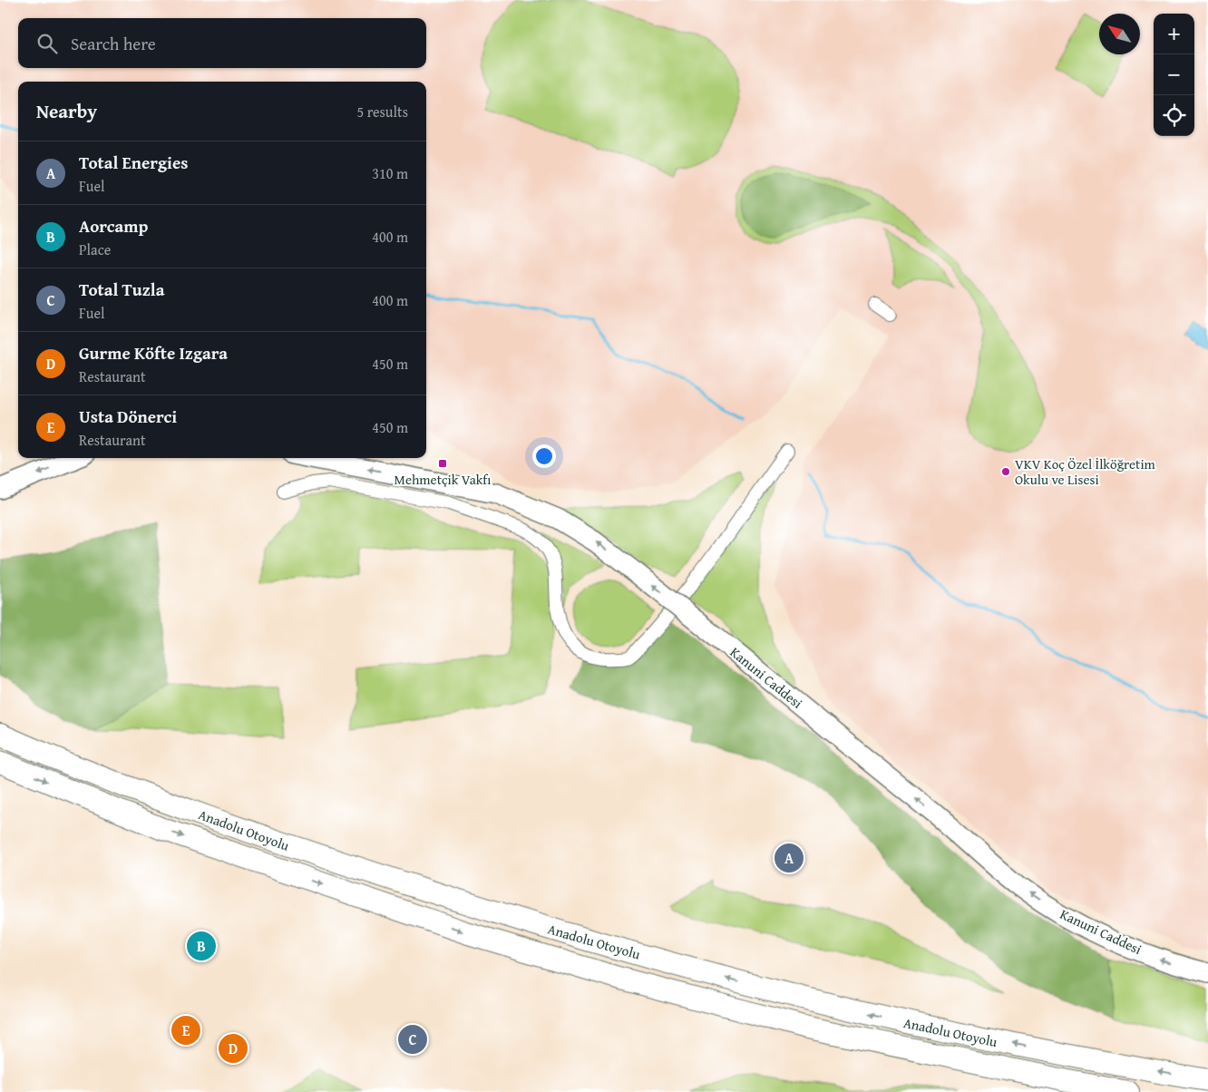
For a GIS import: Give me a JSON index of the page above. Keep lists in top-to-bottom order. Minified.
{"streets":{"highway":["Anadolu Otoyolu"],"main road":["Kanuni Caddesi"]},"one_way":["Kanuni Caddesi"],"places":{"transit":["Mehmetçik Vakfı"],"other":["VKV Koç Özel İlköğretim Okulu ve Lisesi"]},"north":"top left","page":{"map_buttons":["+","−"],"search":"Search here","heading":["Nearby","5 results"],"list":[{"mark":"A","name":"Total Energies","note":"Fuel","value":"310 m"},{"mark":"B","name":"Aorcamp","note":"Place","value":"400 m"},{"mark":"C","name":"Total Tuzla","note":"Fuel","value":"400 m"},{"mark":"D","name":"Gurme Köfte Izgara","note":"Restaurant","value":"450 m"},{"mark":"E","name":"Usta Dönerci","note":"Restaurant","value":"450 m"}],"pins":["A","B","E","C","D"]}}
